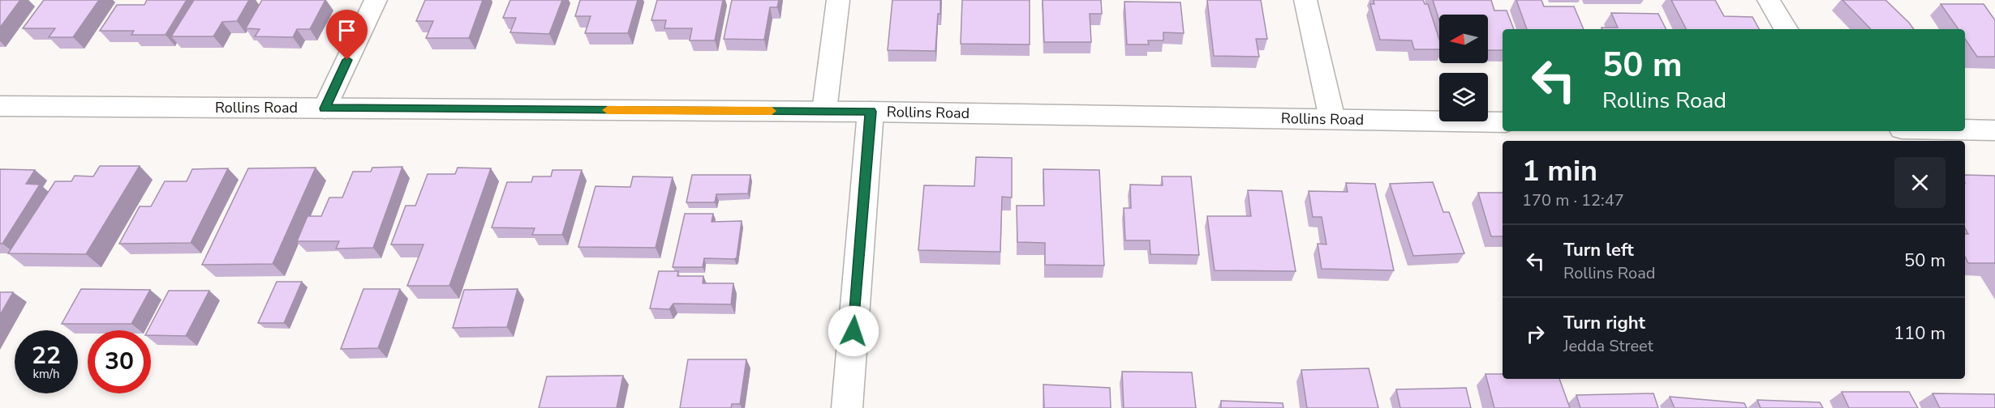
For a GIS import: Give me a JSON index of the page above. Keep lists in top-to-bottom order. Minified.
{"streets":{"street":["Rollins Road"]},"north":"left","page":{"turn":["50 m","Rollins Road"],"heading":["1 min","170 m · 12:47"],"list":[{"name":"Turn left","note":"Rollins Road","value":"50 m"},{"name":"Turn right","note":"Jedda Street","value":"110 m"}],"speed":"22 km/h","limit":"30"}}
